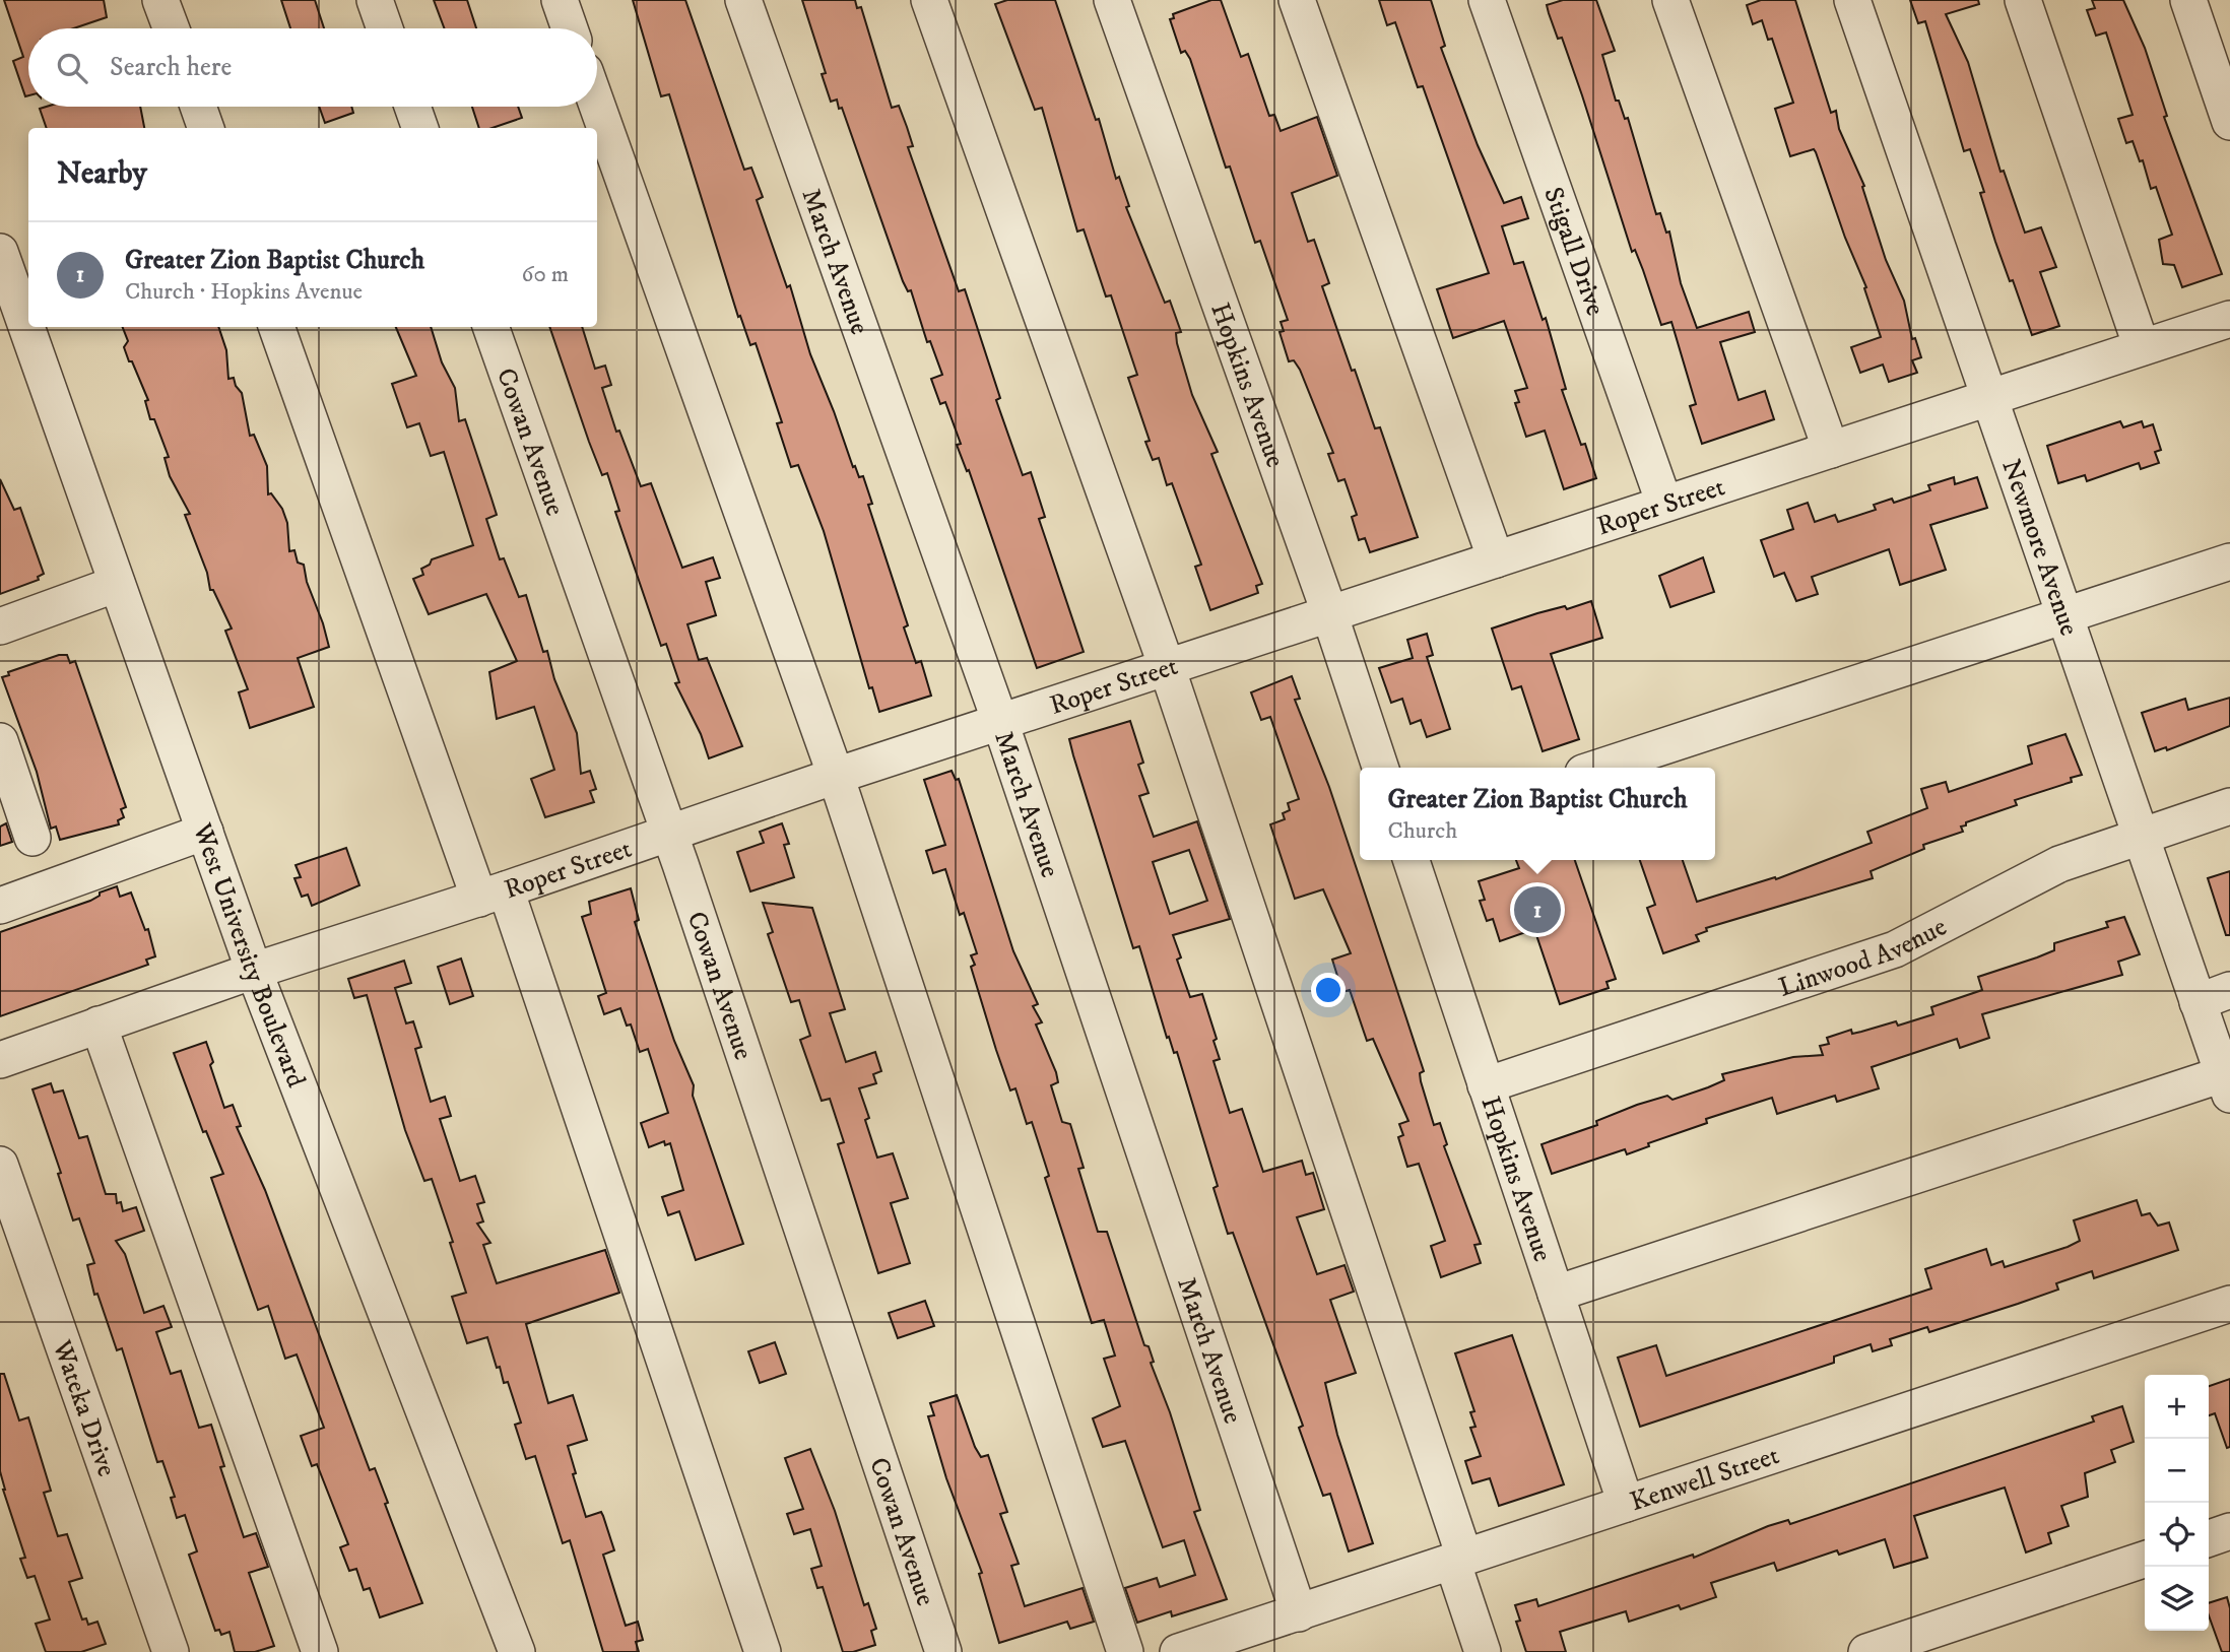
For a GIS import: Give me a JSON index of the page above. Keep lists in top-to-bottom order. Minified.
{"streets":{"street":["Stigall Drive","March Avenue","Hopkins Avenue","Cowan Avenue","Roper Street","Newmore Avenue","West University Boulevard","Linwood Avenue","Wateka Drive","Kenwell Street"]},"crossings":[["Stigall Drive","Roper Street"],["March Avenue","Roper Street"],["March Avenue","Kenwell Street"],["Hopkins Avenue","Roper Street"],["Hopkins Avenue","Linwood Avenue"],["Hopkins Avenue","Kenwell Street"],["Cowan Avenue","Roper Street"],["Roper Street","Newmore Avenue"],["Roper Street","West University Boulevard"],["Newmore Avenue","Linwood Avenue"]],"page":{"search":"Search here","heading":"Nearby","list":[{"mark":"1","name":"Greater Zion Baptist Church","note":"Church · Hopkins Avenue","value":"60 m"}],"popup":["Greater Zion Baptist Church","Church"],"pins":"1","map_buttons":["+","−"]}}
